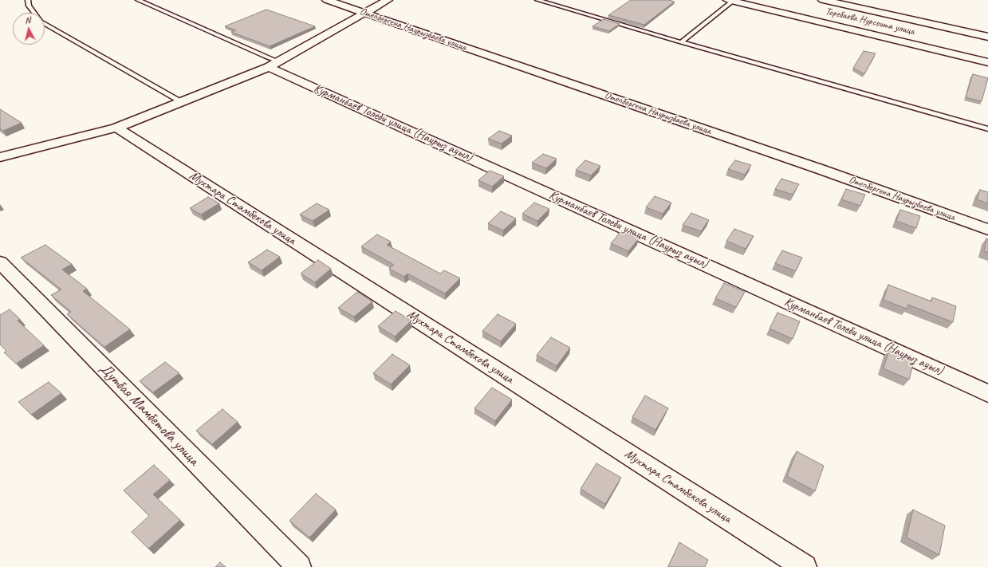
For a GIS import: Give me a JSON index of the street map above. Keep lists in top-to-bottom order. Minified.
{"streets":{"street":["Торебаева Нурсеита улица","Отепбергена Наурызбаева улица","Курманбаев Толеби улица (Наурыз ауыл)","Мухтара Стамбекова улица","Дутбая Мамбетова улица"]},"north":"top"}
